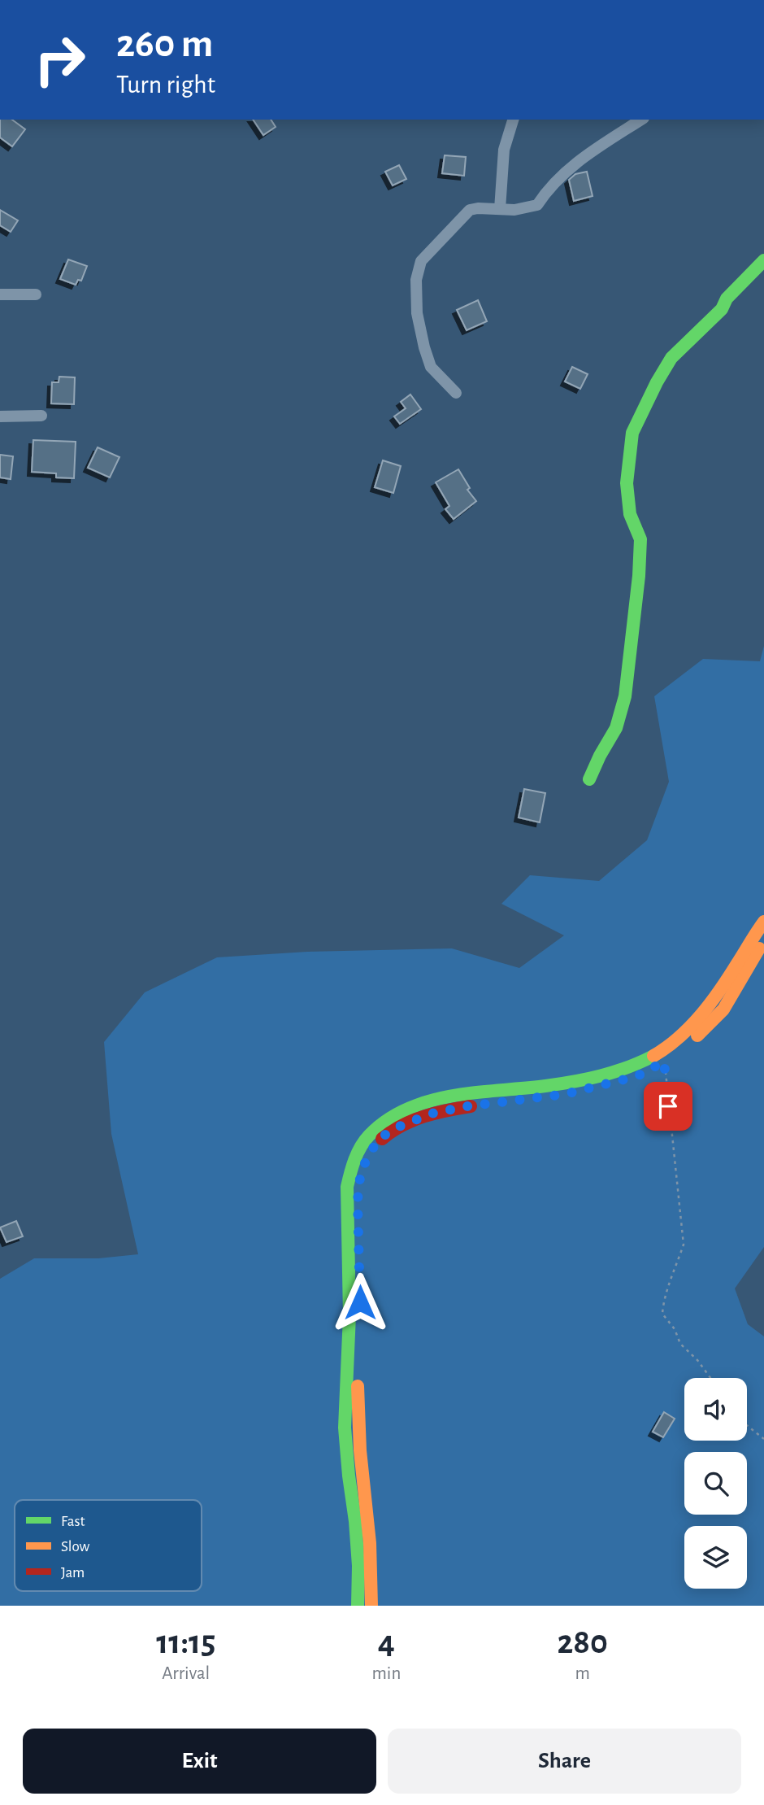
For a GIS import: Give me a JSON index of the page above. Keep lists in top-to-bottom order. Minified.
{"legend":["Fast","Slow","Jam"],"page":{"turn":["260 m","Turn right"],"eta":["11:15","Arrival","4","min","280","m"],"buttons":["Exit","Share"]}}
